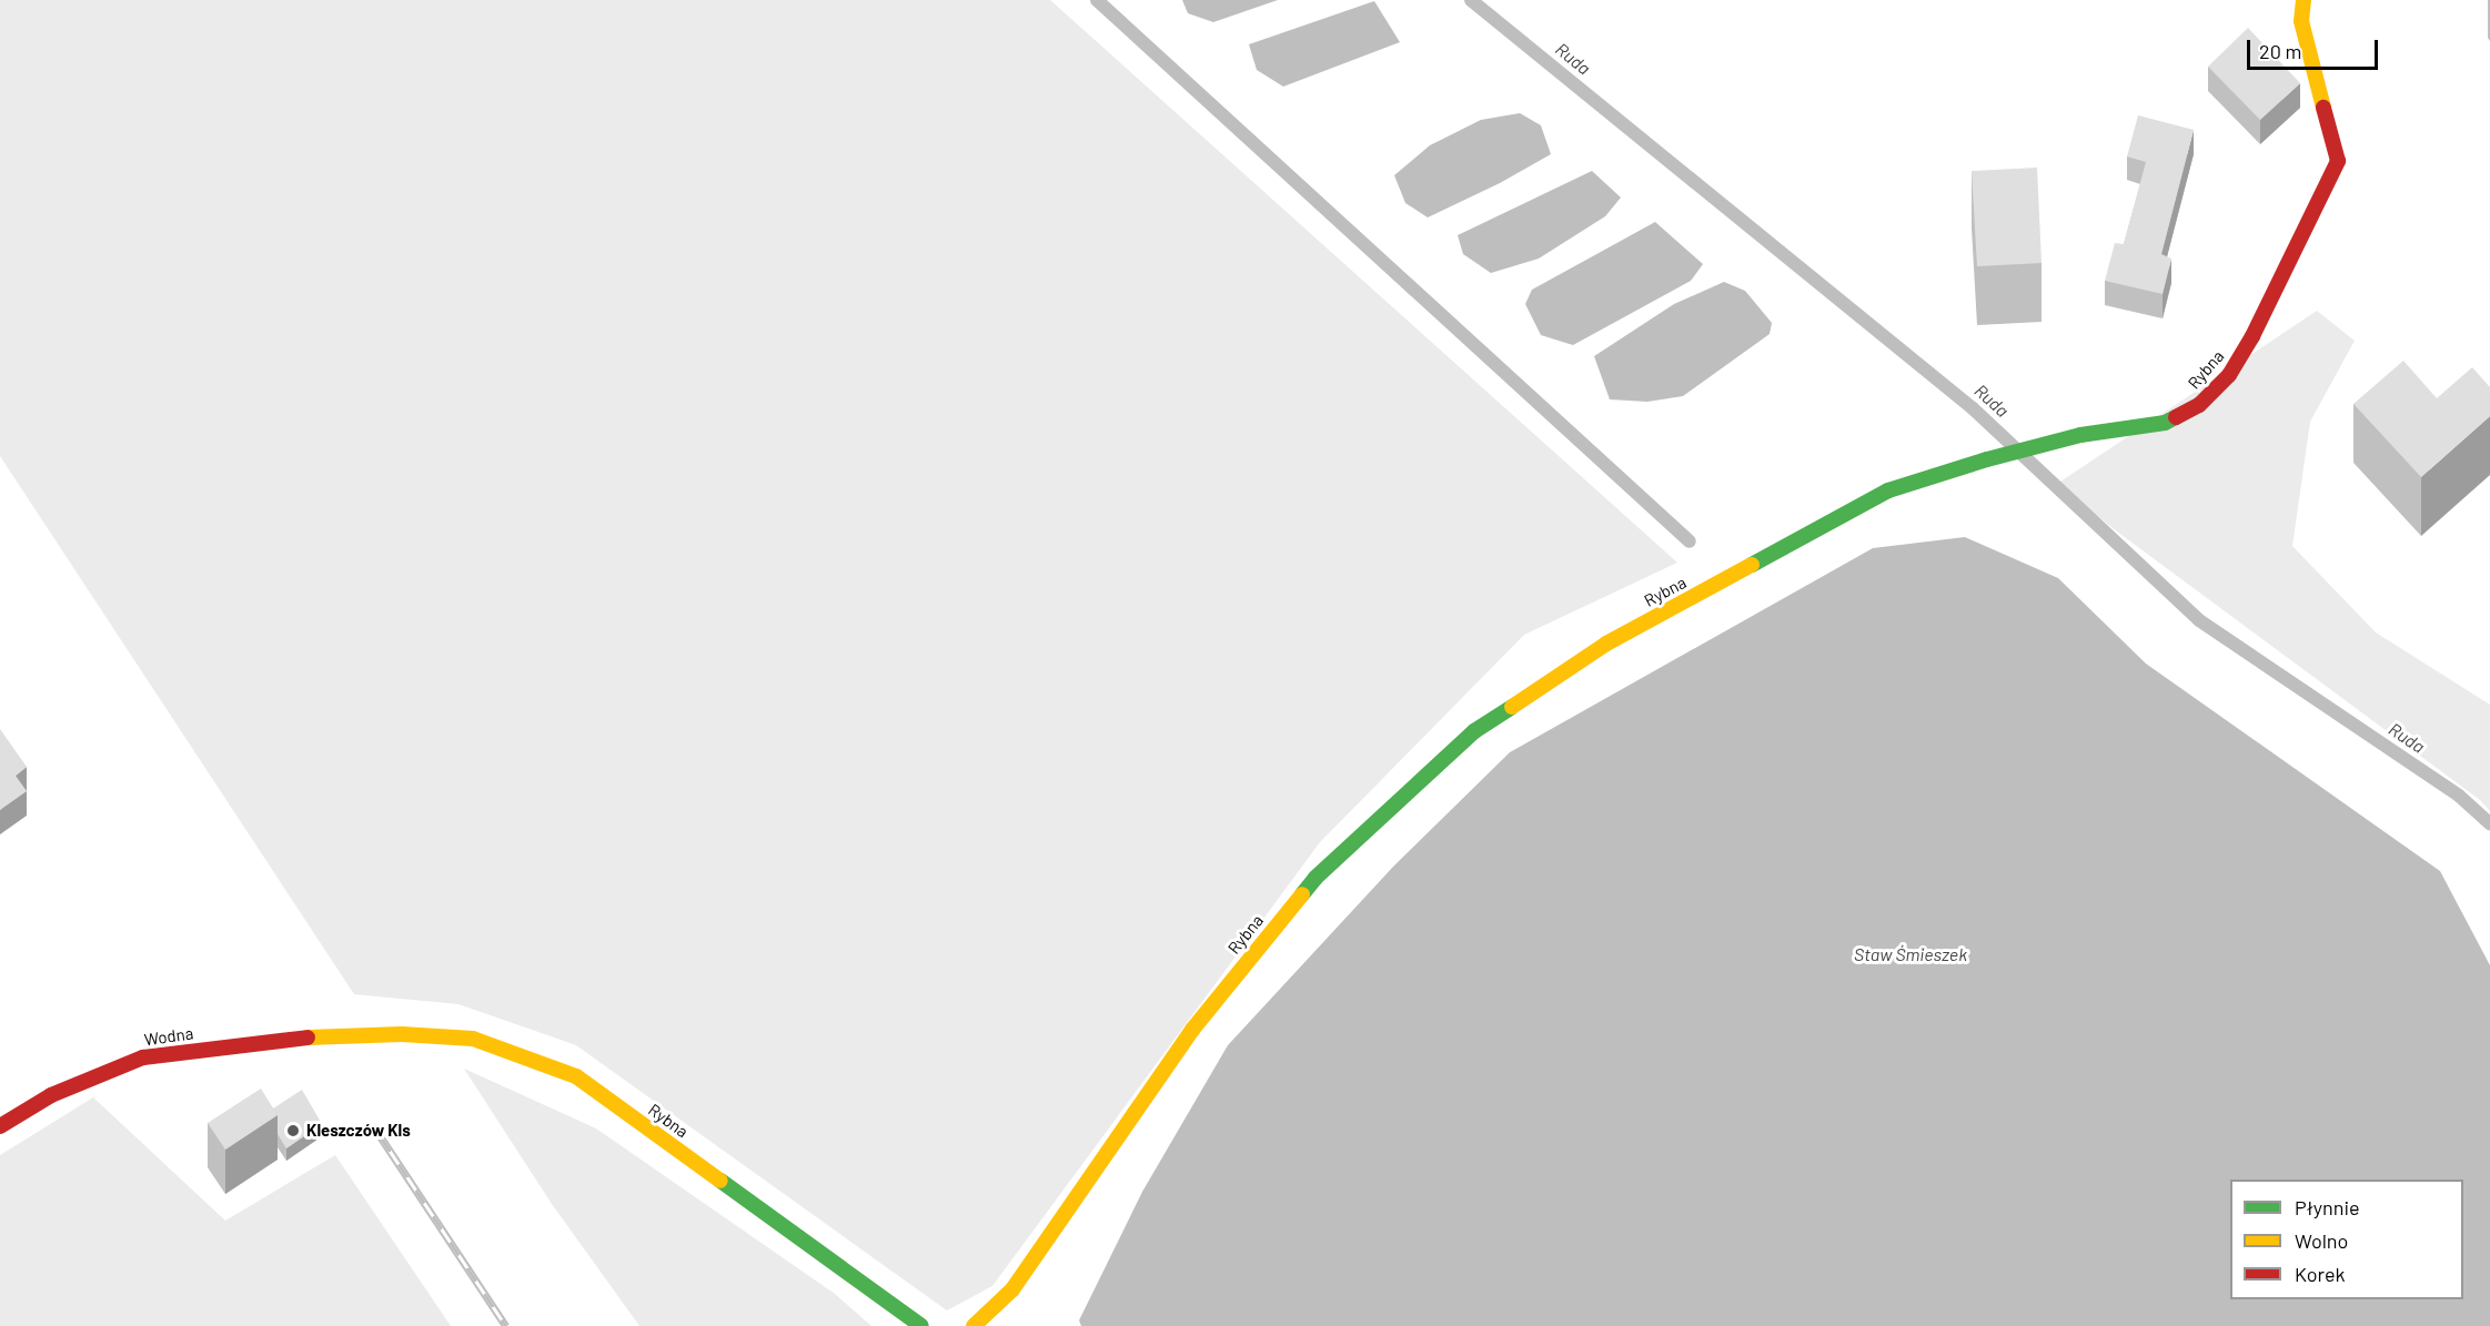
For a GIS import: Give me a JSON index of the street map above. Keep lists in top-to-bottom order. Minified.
{"streets":{"street":["Rybna","Wodna"]},"crossings":[["Rybna","Wodna"]],"water":["Ruda","Staw Śmieszek"],"places":["Kleszczów Kls"],"legend":["Płynnie","Wolno","Korek"],"scale_bar":"20 m"}
